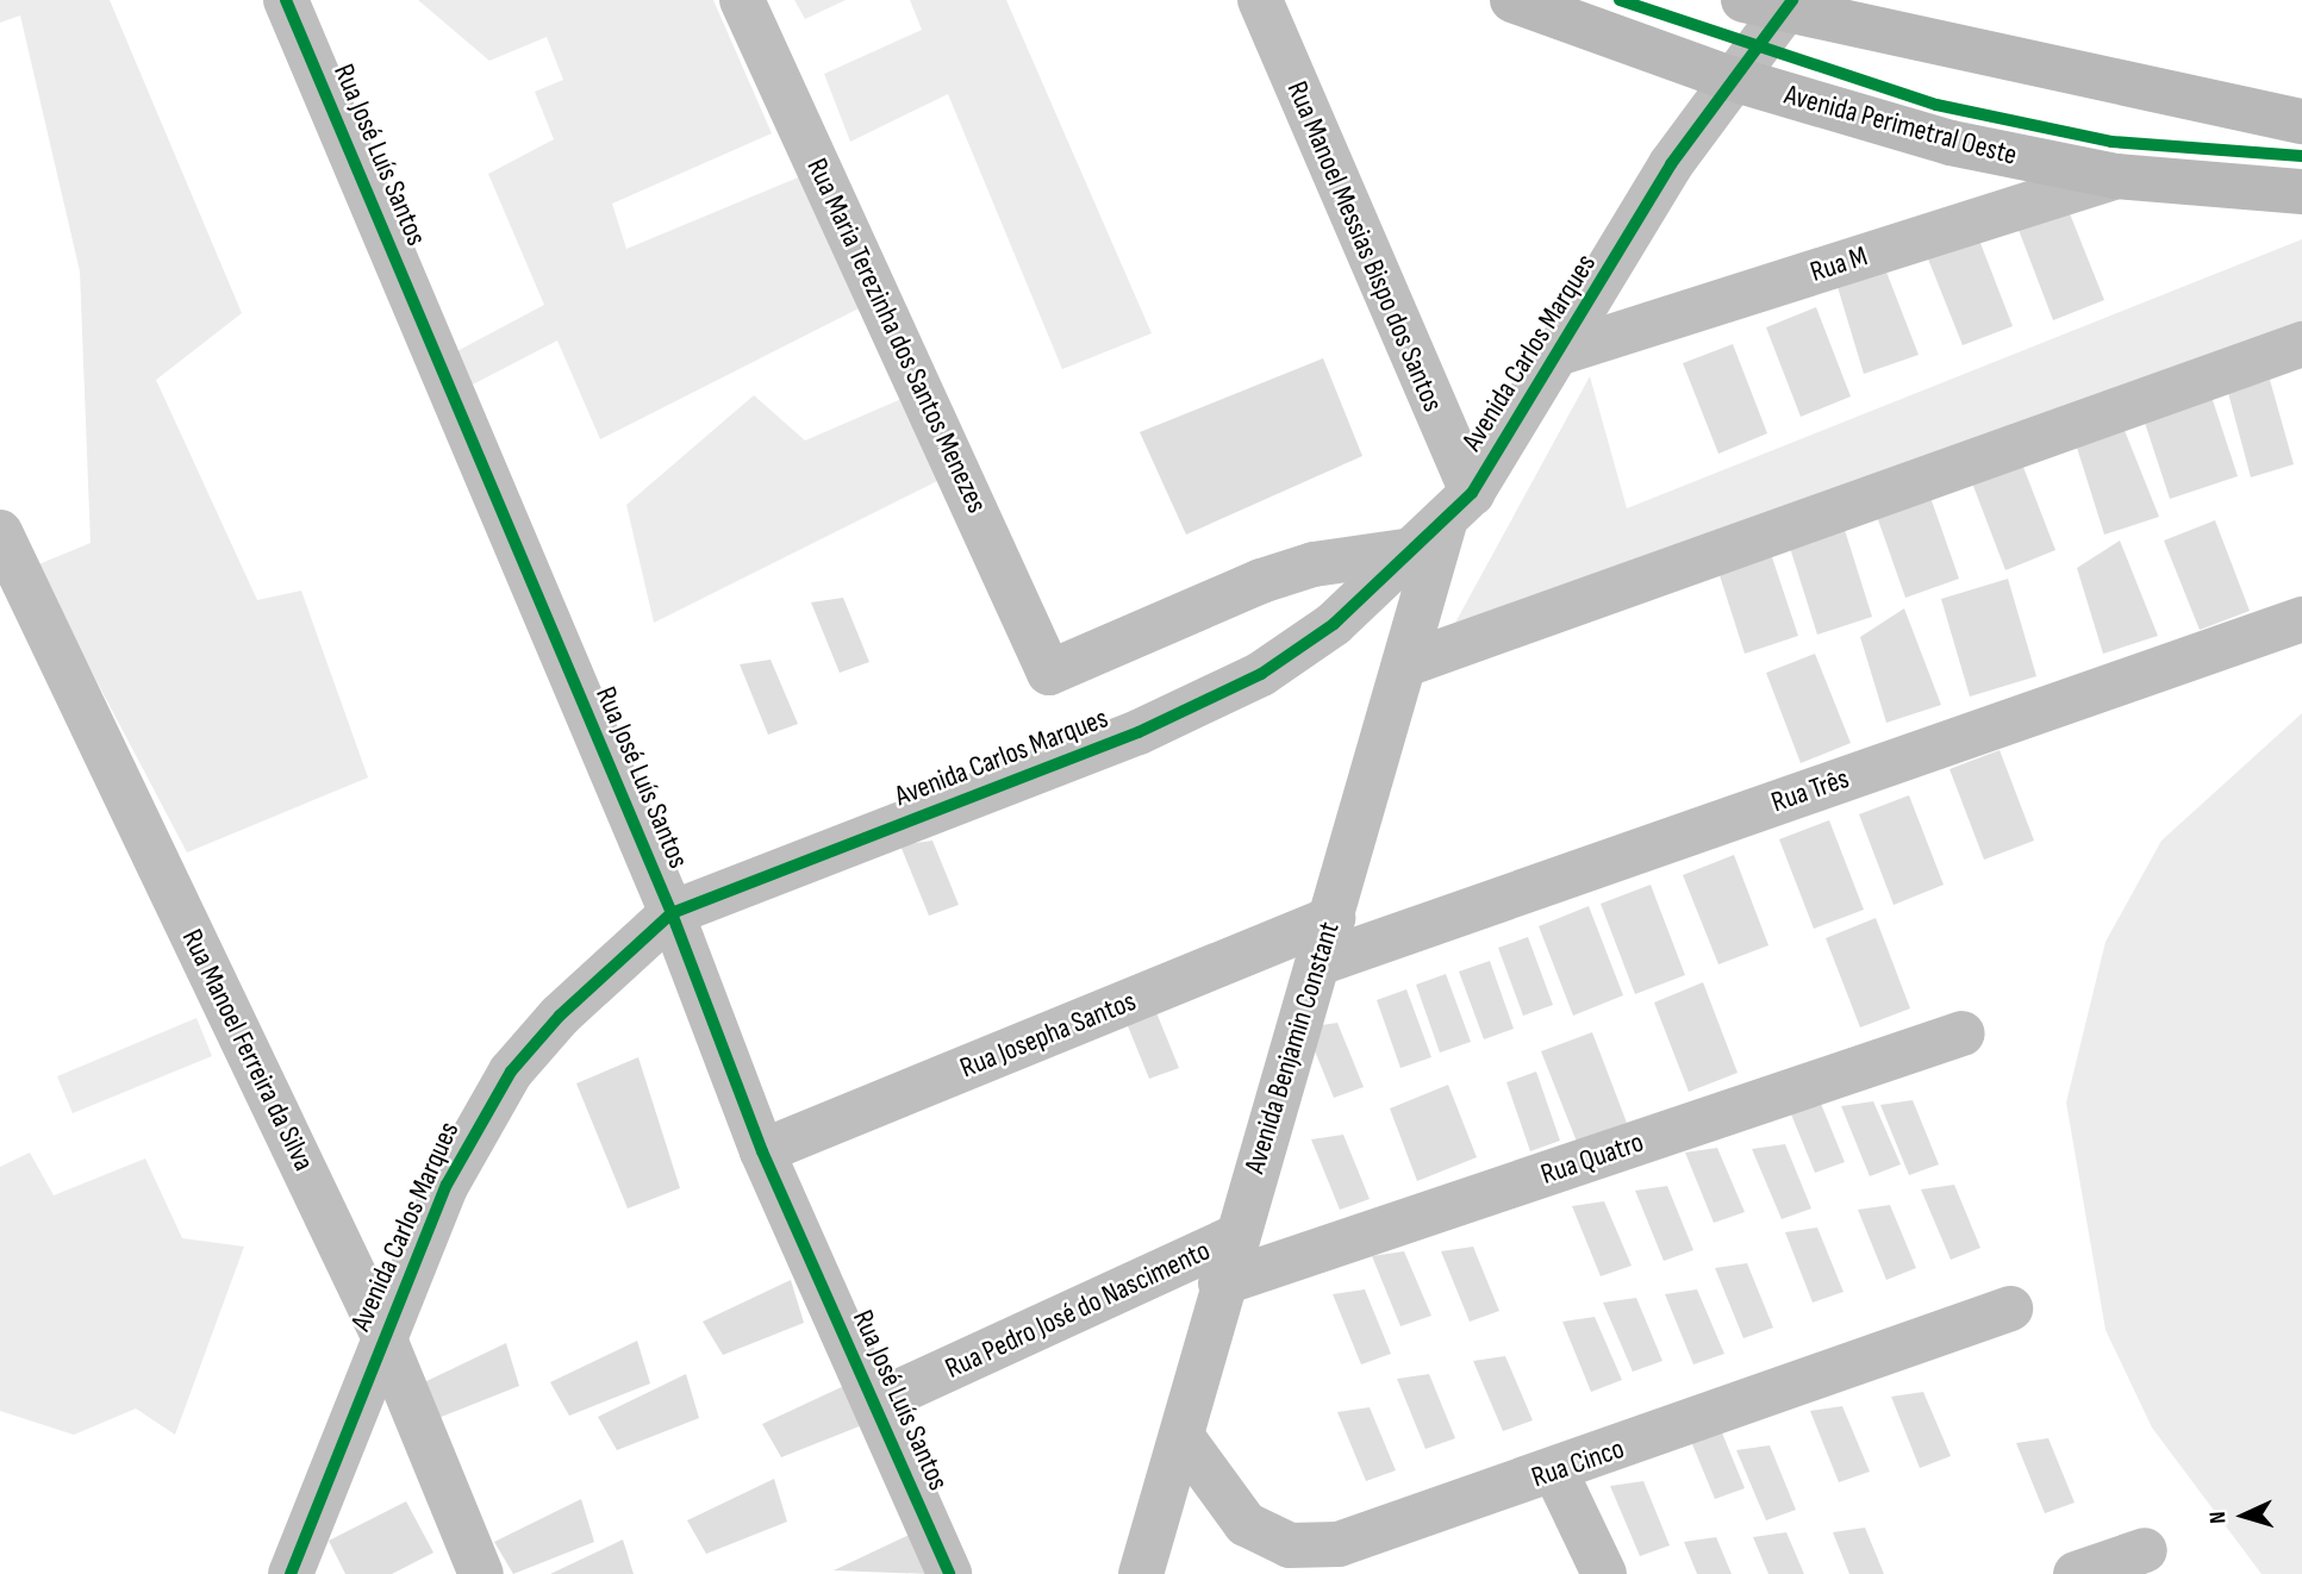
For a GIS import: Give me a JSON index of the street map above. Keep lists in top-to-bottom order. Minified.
{"streets":{"main road":["Avenida Perimetral Oeste"],"street":["Rua José Luís Santos","Rua Manoel Messias Bispo dos Santos","Rua M","Rua Maria Terezinha dos Santos Menezes","Avenida Carlos Marques","Rua Três","Rua Josepha Santos","Avenida Benjamin Constant","Rua Manoel Ferreira da Silva","Rua Quatro","Rua Pedro José do Nascimento","Rua Cinco"]},"crossings":[["Avenida Perimetral Oeste","Rua M"],["Avenida Perimetral Oeste","Avenida Carlos Marques"],["Rua José Luís Santos","Avenida Carlos Marques"],["Rua José Luís Santos","Rua Josepha Santos"],["Rua José Luís Santos","Rua Pedro José do Nascimento"],["Rua Manoel Messias Bispo dos Santos","Rua Maria Terezinha dos Santos Menezes"],["Rua Manoel Messias Bispo dos Santos","Avenida Carlos Marques"],["Rua Manoel Messias Bispo dos Santos","Avenida Benjamin Constant"],["Rua M","Avenida Carlos Marques"],["Rua Maria Terezinha dos Santos Menezes","Avenida Carlos Marques"],["Rua Maria Terezinha dos Santos Menezes","Avenida Benjamin Constant"],["Avenida Carlos Marques","Avenida Benjamin Constant"],["Avenida Carlos Marques","Rua Manoel Ferreira da Silva"],["Rua Três","Avenida Benjamin Constant"],["Rua Josepha Santos","Avenida Benjamin Constant"],["Avenida Benjamin Constant","Rua Quatro"],["Avenida Benjamin Constant","Rua Pedro José do Nascimento"],["Avenida Benjamin Constant","Rua Cinco"]],"north":"left"}
